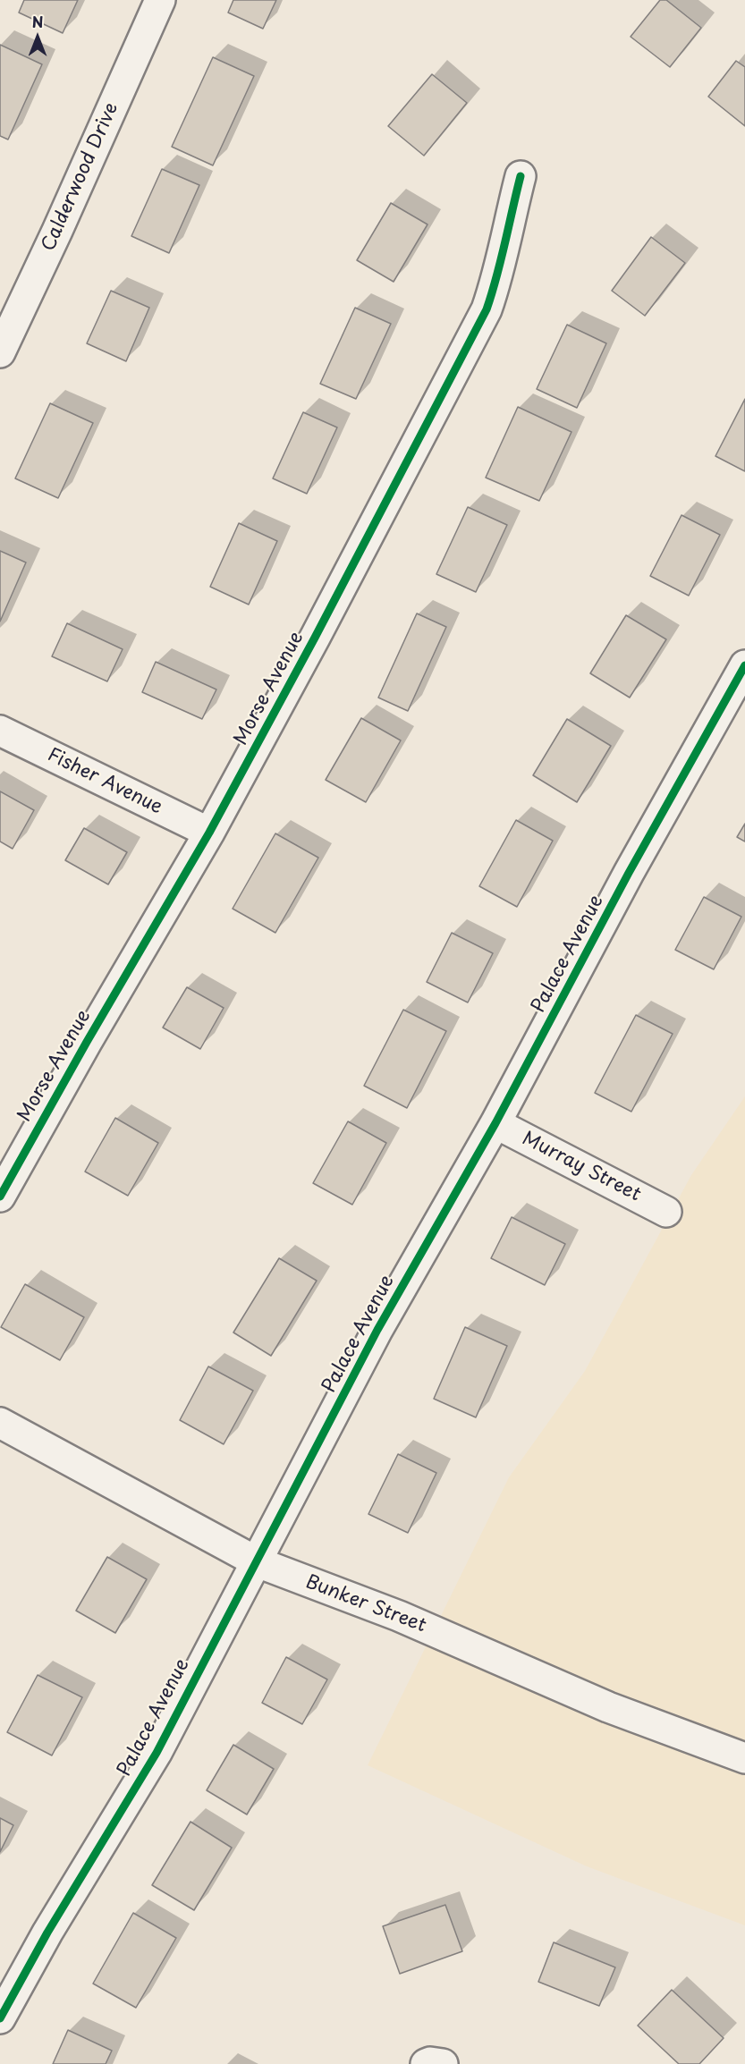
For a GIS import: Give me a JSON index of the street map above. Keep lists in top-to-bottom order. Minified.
{"streets":{"street":["Calderwood Drive","Morse Avenue","Fisher Avenue","Palace Avenue","Murray Street","Bunker Street"]},"crossings":[["Morse Avenue","Fisher Avenue"],["Palace Avenue","Murray Street"],["Palace Avenue","Bunker Street"]],"north":"top"}
